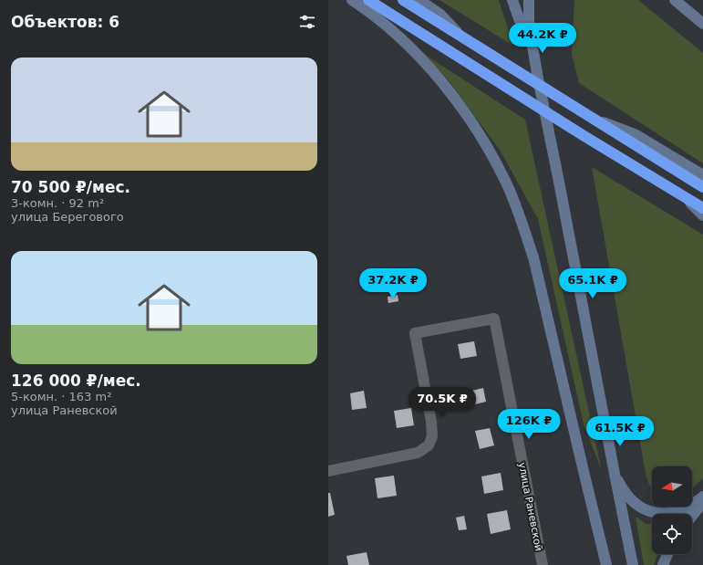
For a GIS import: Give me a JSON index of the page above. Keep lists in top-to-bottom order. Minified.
{"streets":{"street":["улица Раневской"]},"north":"left","page":{"heading":"Объектов: 6","price":["44.2K ₽","37.2K ₽","65.1K ₽","70.5K ₽","126K ₽","61.5K ₽"],"list":[{"name":"70 500 ₽/мес.","note":"3-комн. · 92 m² · улица Берегового"},{"name":"126 000 ₽/мес.","note":"5-комн. · 163 m² · улица Раневской"}]}}
